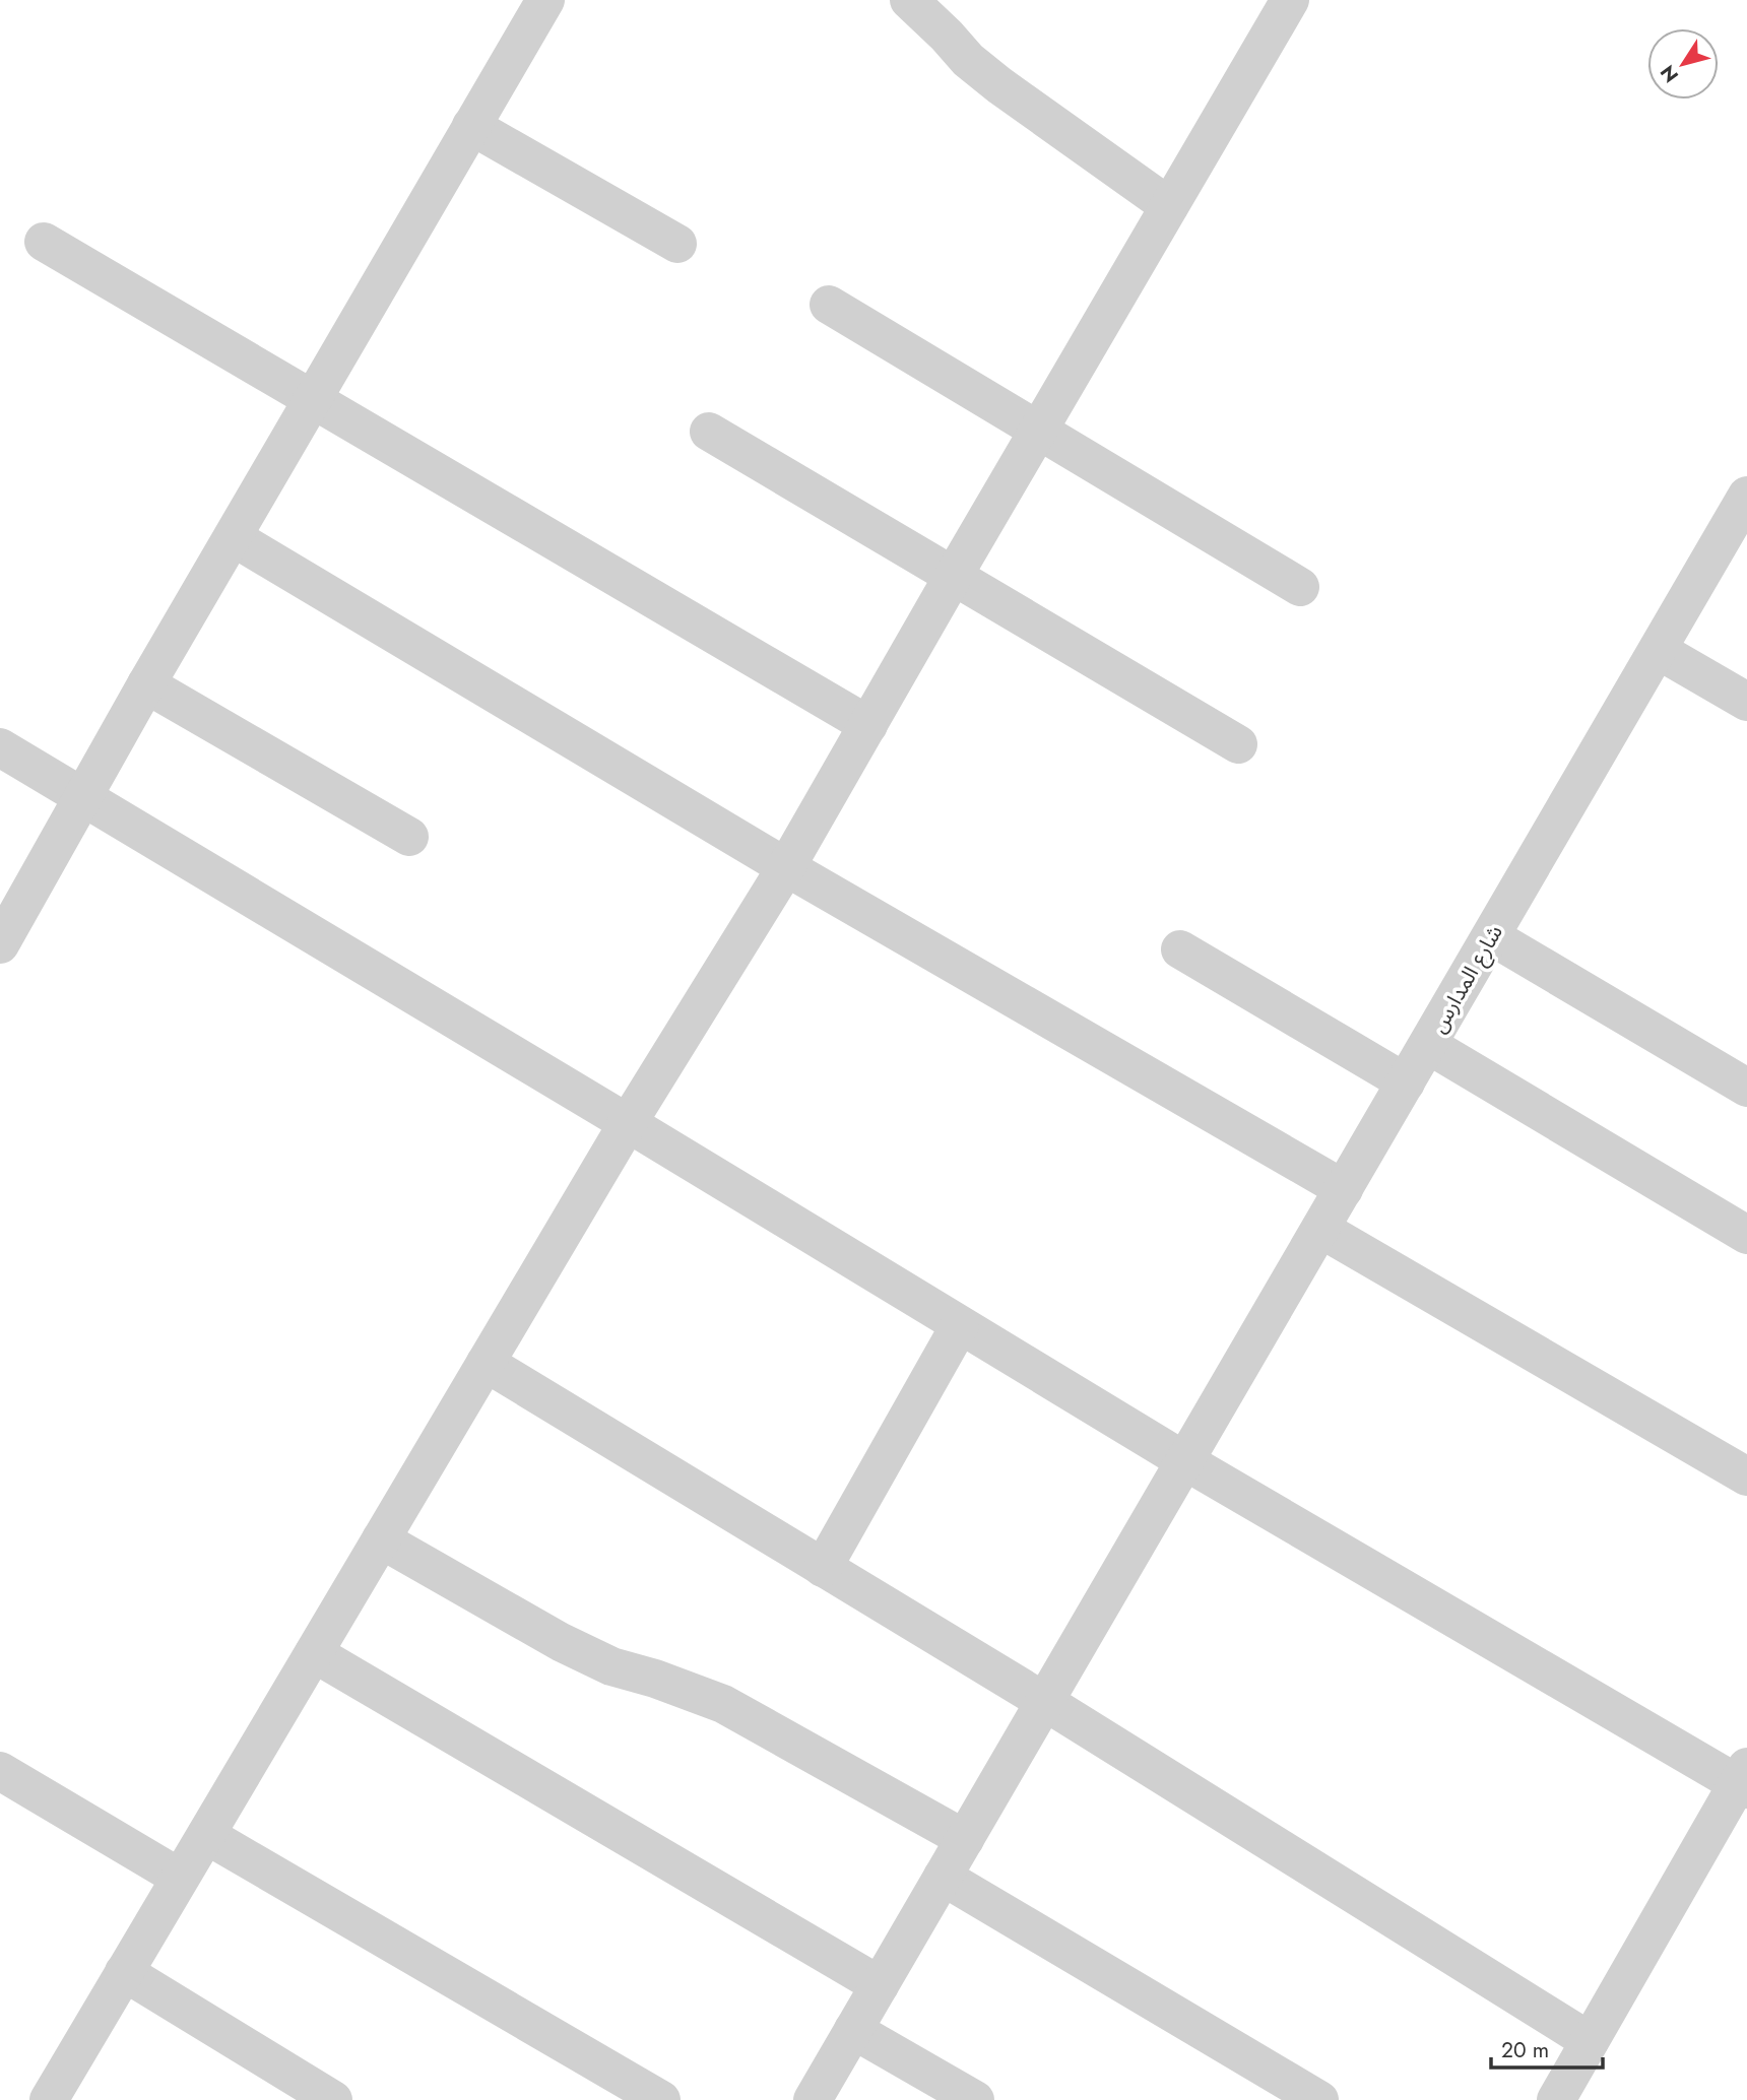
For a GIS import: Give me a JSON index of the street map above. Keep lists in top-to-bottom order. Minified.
{"streets":{"street":["شارع المدارس"]},"scale_bar":"20 m","north":"bottom left"}
